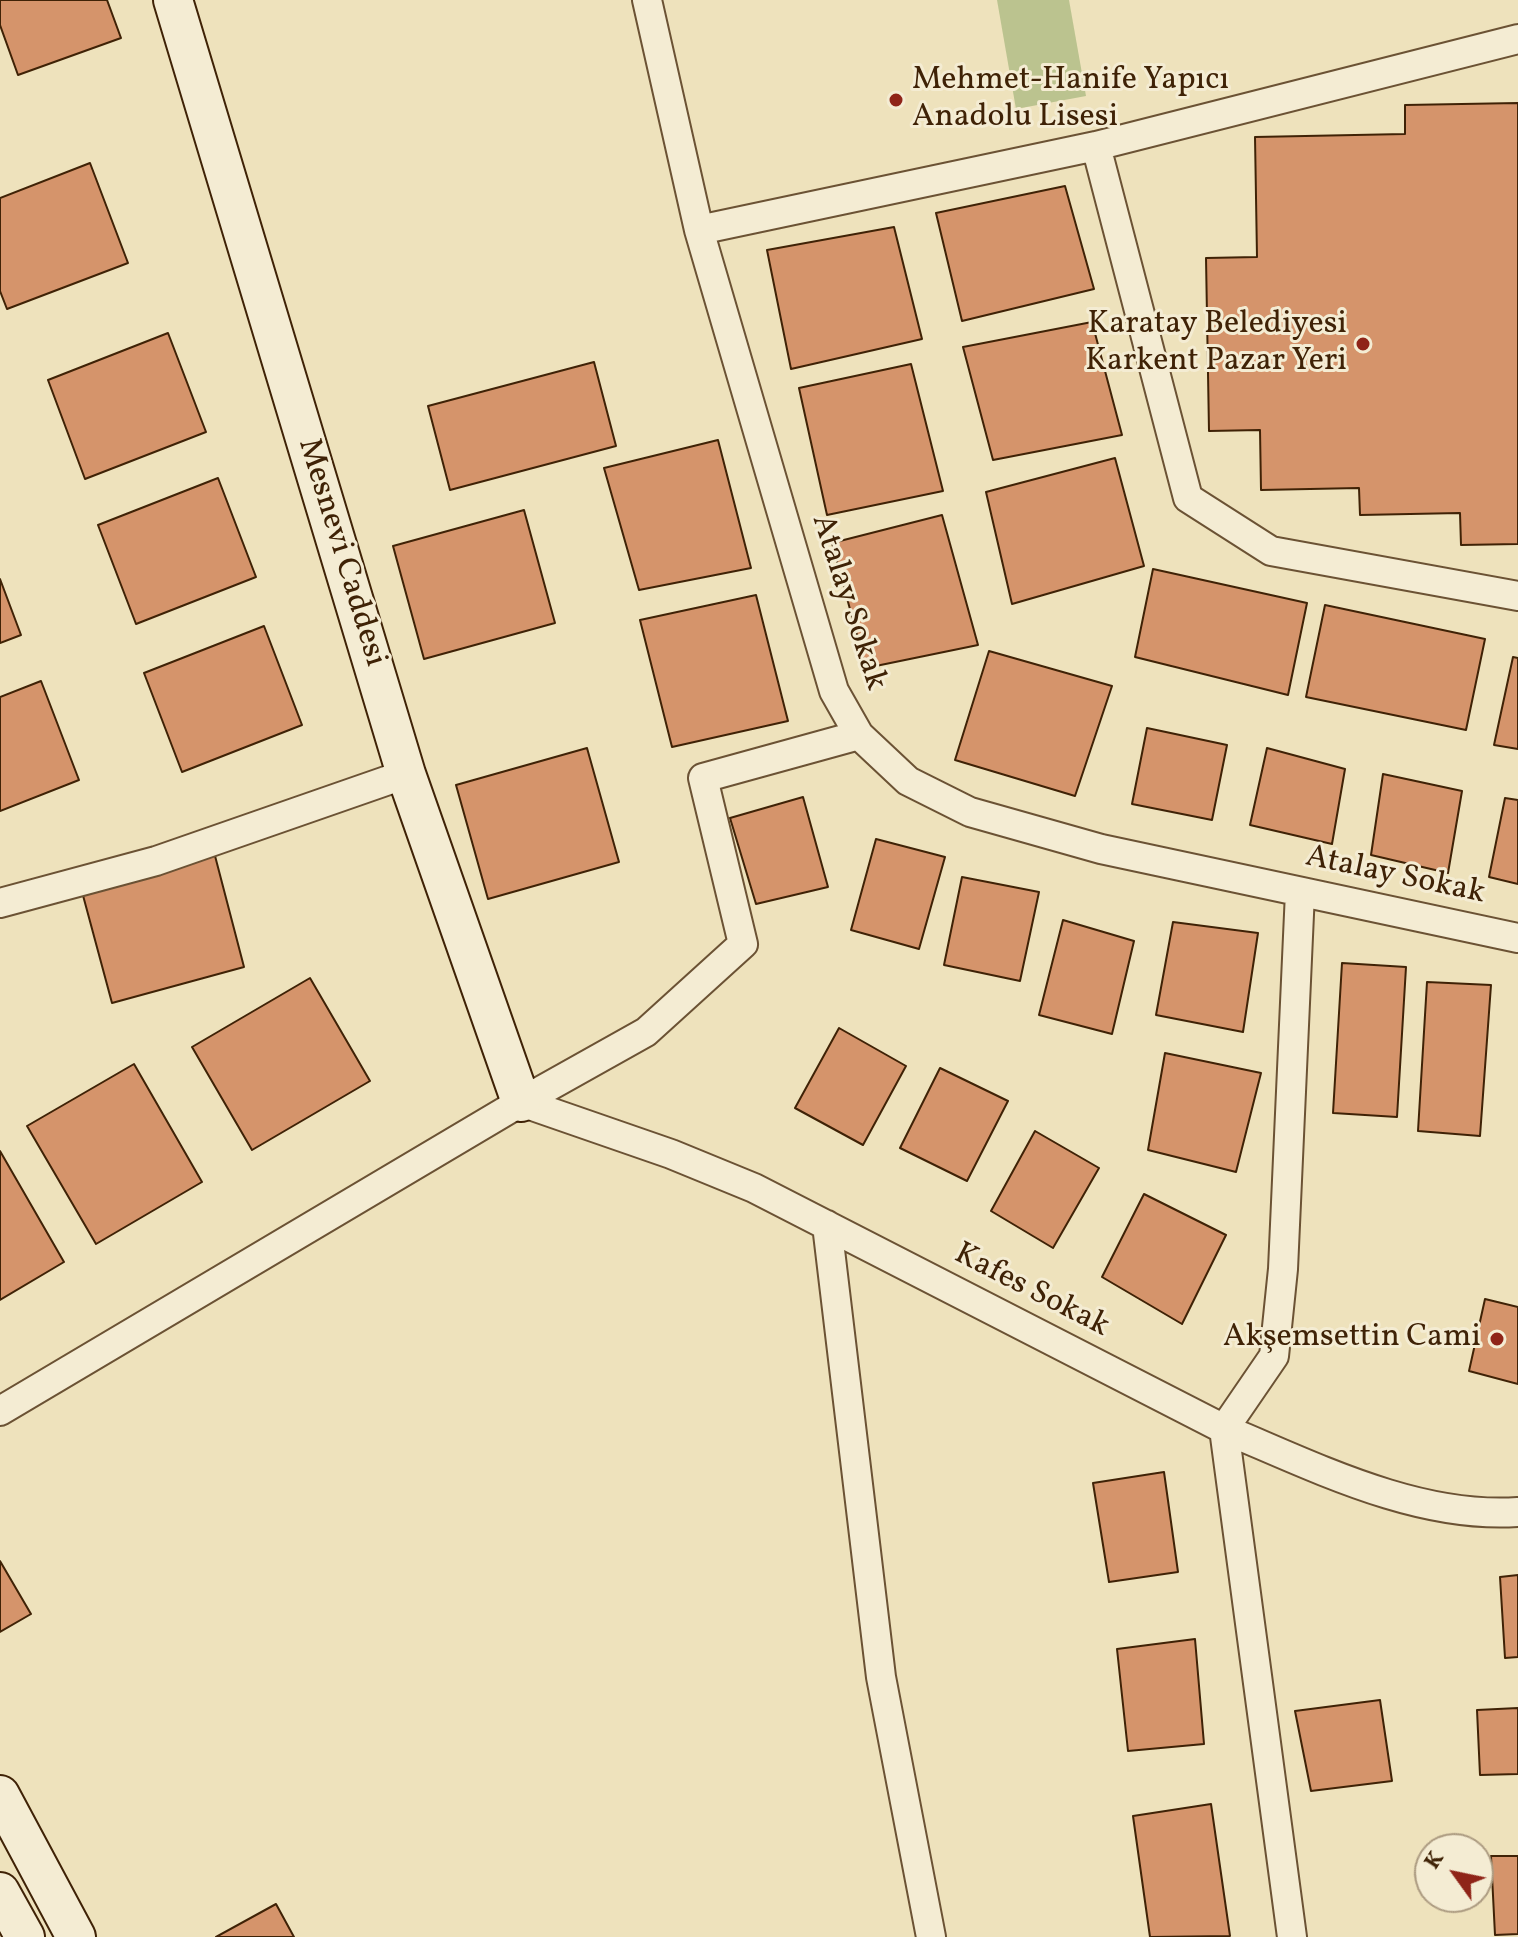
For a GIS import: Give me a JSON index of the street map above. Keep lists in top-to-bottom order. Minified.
{"streets":{"street":["Mesnevi Caddesi","Atalay Sokak","Kafes Sokak"]},"crossings":[["Mesnevi Caddesi","Kafes Sokak"]],"places":["Mehmet-Hanife Yapıcı Anadolu Lisesi","Karatay Belediyesi Karkent Pazar Yeri","Akşemsettin Cami"],"north":"top left"}
